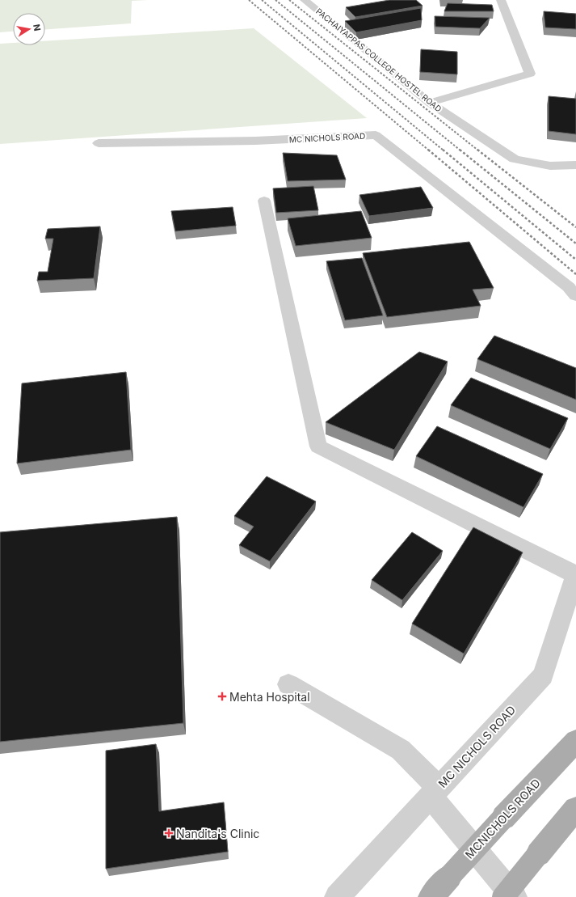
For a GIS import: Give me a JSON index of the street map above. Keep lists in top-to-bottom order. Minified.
{"streets":{"main road":["MCNICHOLS ROAD"],"street":["PACHAIYAPPAS COLLEGE HOSTEL ROAD","MC NICHOLS ROAD"]},"places":{"health":["Mehta Hospital","Nandita's Clinic"]},"north":"right"}
